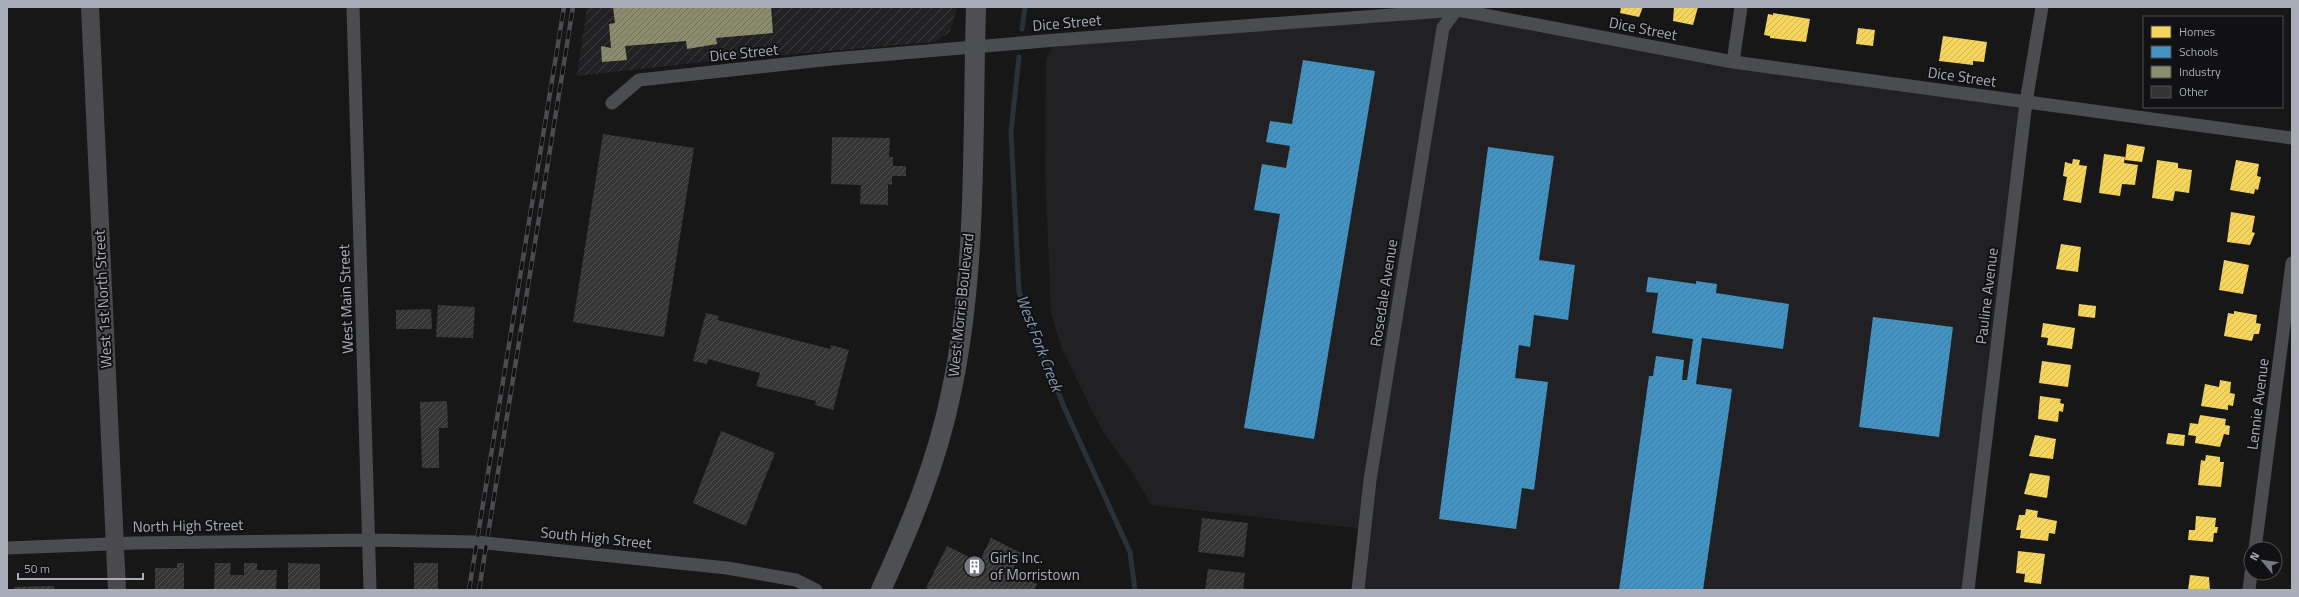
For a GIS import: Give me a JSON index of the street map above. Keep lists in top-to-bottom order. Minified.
{"streets":{"main road":["West 1st North Street","West Morris Boulevard"],"street":["Dice Street","Rosedale Avenue","Pauline Avenue","West Main Street","Lennie Avenue","North High Street","South High Street"]},"crossings":[["Dice Street","Rosedale Avenue"],["Dice Street","Pauline Avenue"],["Dice Street","West Morris Boulevard"],["West 1st North Street","North High Street"],["West Main Street","North High Street"],["West Main Street","South High Street"],["North High Street","South High Street"]],"water":["West Fork Creek"],"places":{"building":["Girls Inc. of Morristown"]},"legend":["Homes","Schools","Industry","Other"],"scale_bar":"50 m","north":"top left"}
